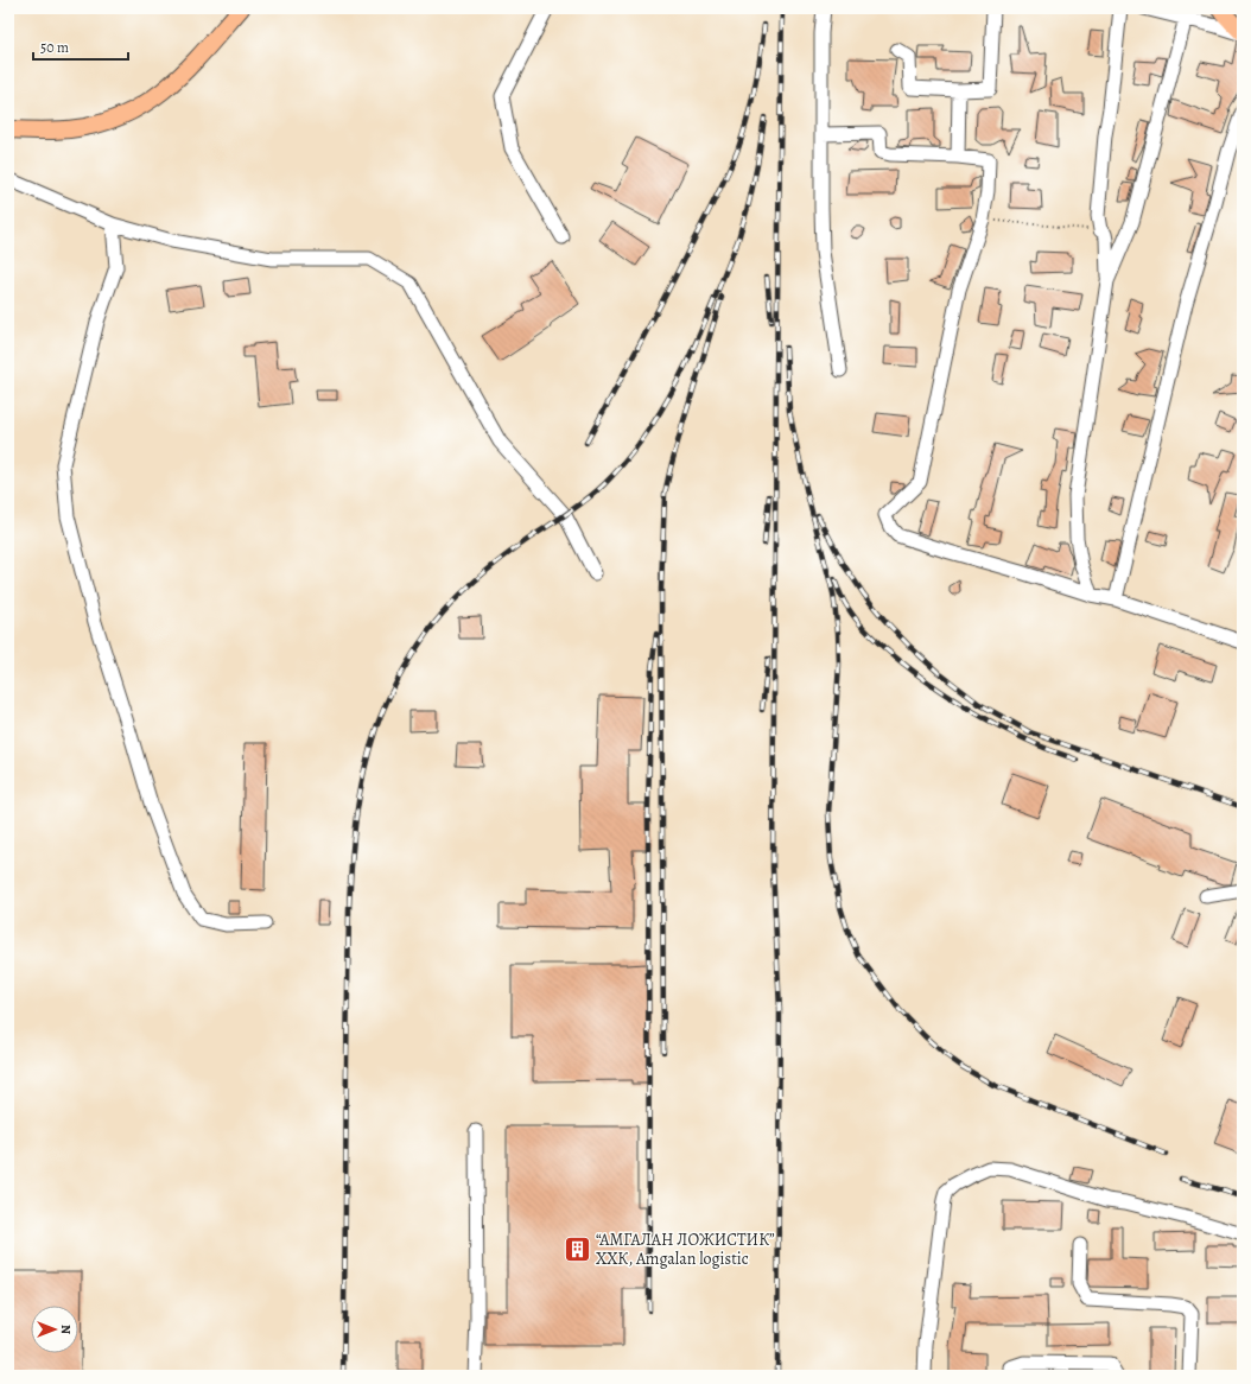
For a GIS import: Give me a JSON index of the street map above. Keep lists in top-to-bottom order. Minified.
{"places":{"building":["“АМГАЛАН ЛОЖИСТИК” ХХК, Amgalan logistic"]},"scale_bar":"50 m","north":"right"}
